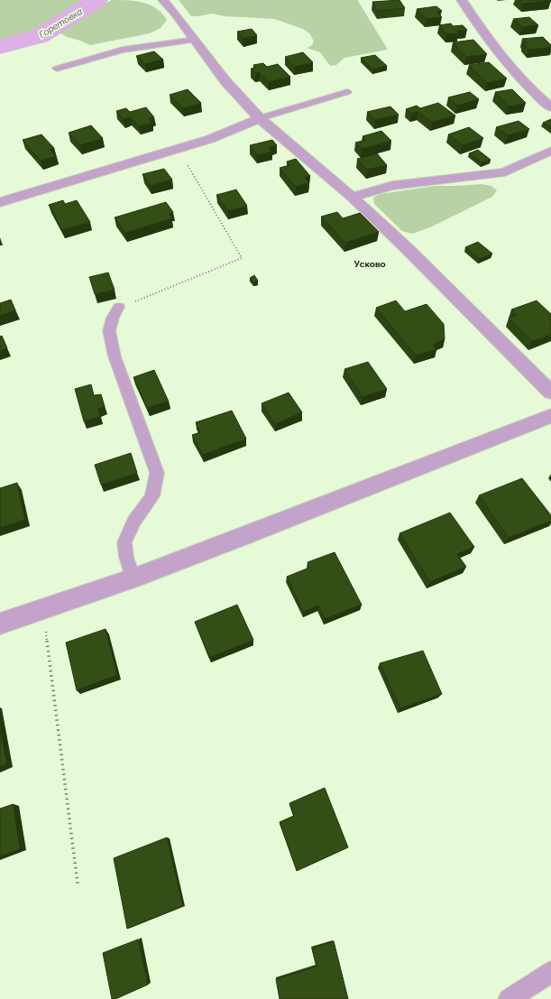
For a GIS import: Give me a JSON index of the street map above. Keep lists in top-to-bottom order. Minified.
{"districts":["Усково"],"water":["Горетовка"]}
